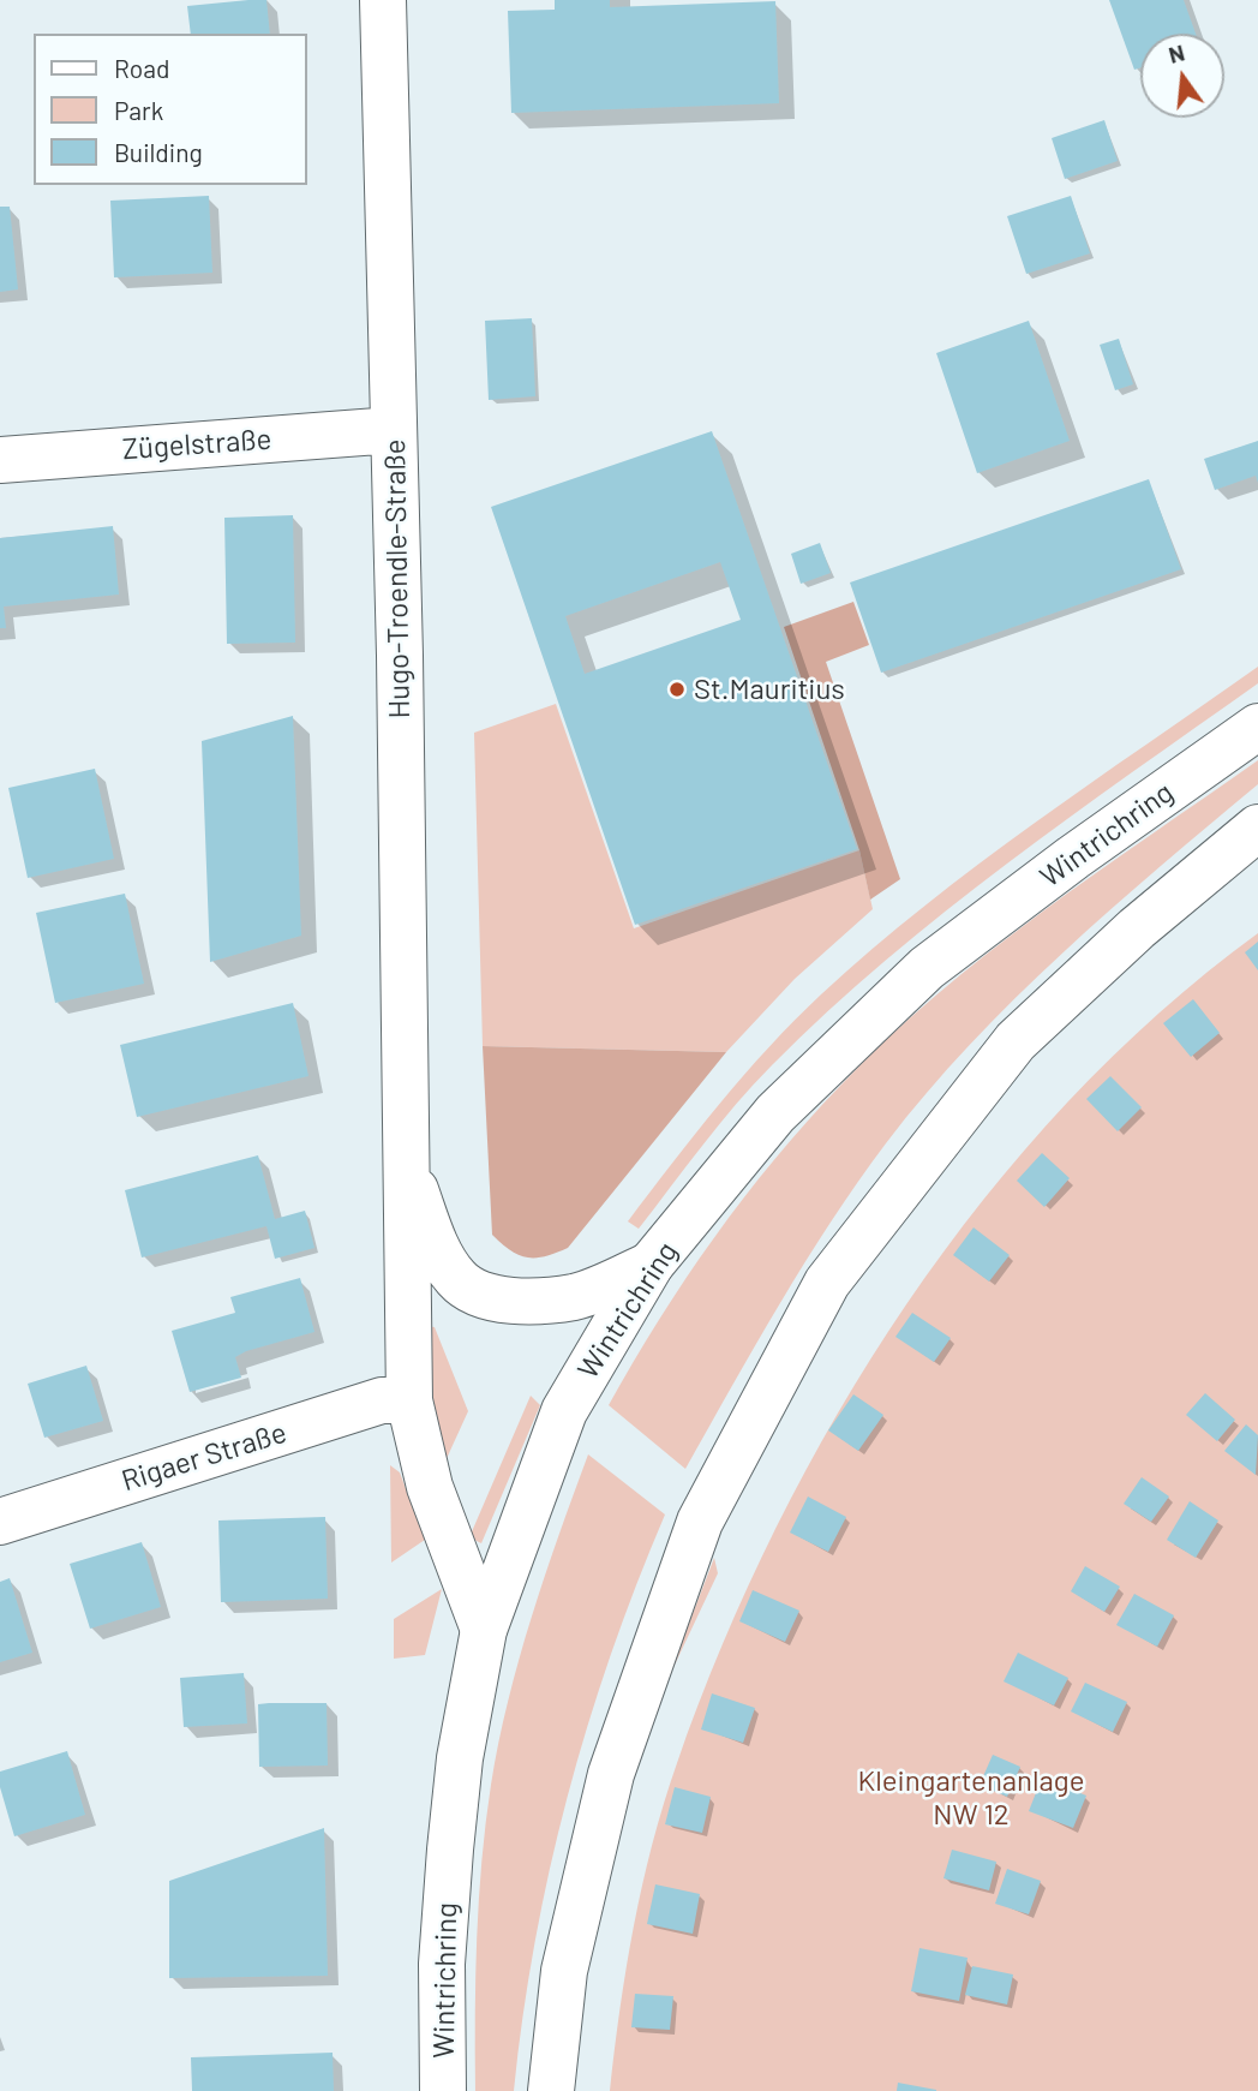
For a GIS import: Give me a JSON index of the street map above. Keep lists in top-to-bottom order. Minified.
{"streets":{"main road":["Zügelstraße","Hugo-Troendle-Straße","Wintrichring","Rigaer Straße"]},"crossings":[["Zügelstraße","Hugo-Troendle-Straße"],["Hugo-Troendle-Straße","Wintrichring"],["Hugo-Troendle-Straße","Rigaer Straße"]],"parks":["Kleingartenanlage NW 12"],"places":["St.Mauritius"],"legend":["Road","Park","Building"],"north":"top"}
